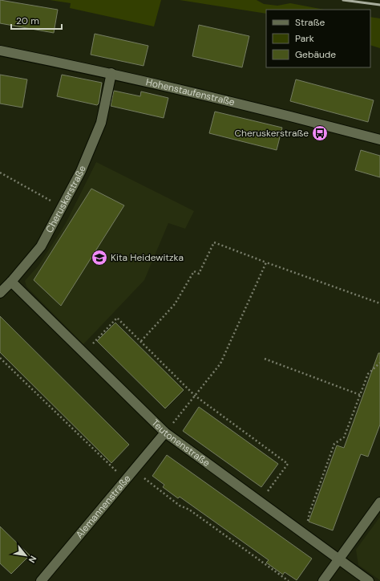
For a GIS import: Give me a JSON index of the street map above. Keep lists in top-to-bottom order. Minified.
{"streets":{"street":["Hohenstaufenstraße","Cheruskerstraße","Teutonenstraße","Alemannenstraße"]},"crossings":[["Hohenstaufenstraße","Cheruskerstraße"],["Cheruskerstraße","Teutonenstraße"],["Teutonenstraße","Alemannenstraße"]],"places":{"bus stop":["Cheruskerstraße"],"school or university":["Kita Heidewitzka"]},"legend":["Straße","Park","Gebäude"],"scale_bar":"20 m","north":"bottom right"}
